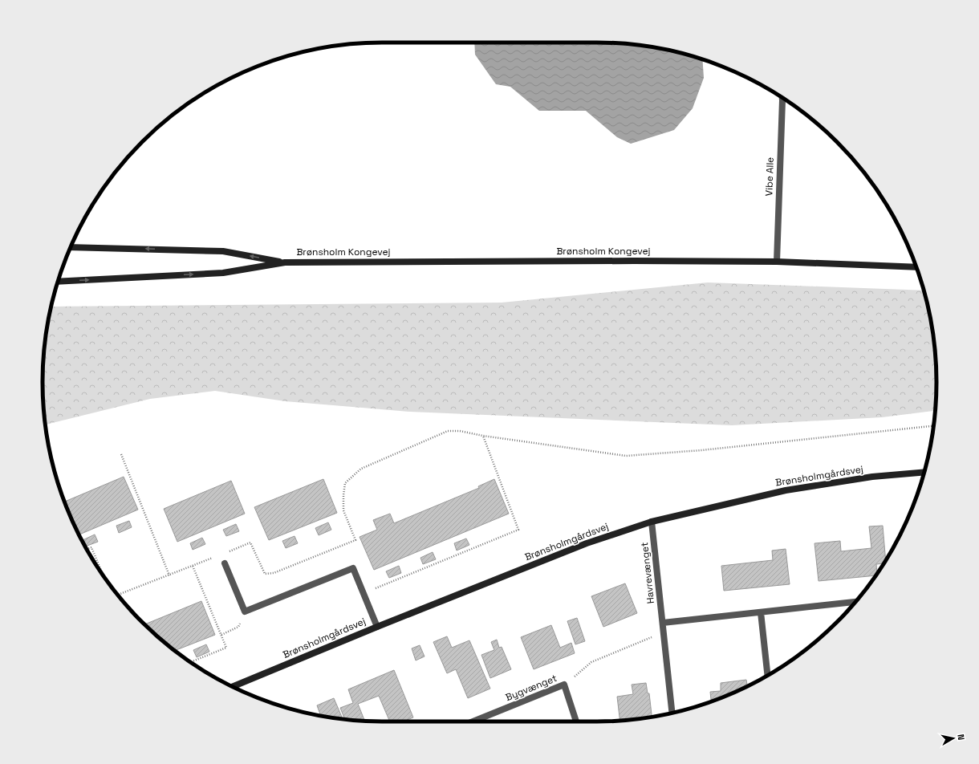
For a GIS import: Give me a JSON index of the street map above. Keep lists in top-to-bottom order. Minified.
{"streets":{"main road":["Brønsholm Kongevej","Brønsholmgårdsvej"],"street":["Vibe Alle","Havrevænget","Bygvænget"]},"crossings":[["Vibe Alle","Brønsholm Kongevej"],["Brønsholmgårdsvej","Havrevænget"]],"north":"right"}
